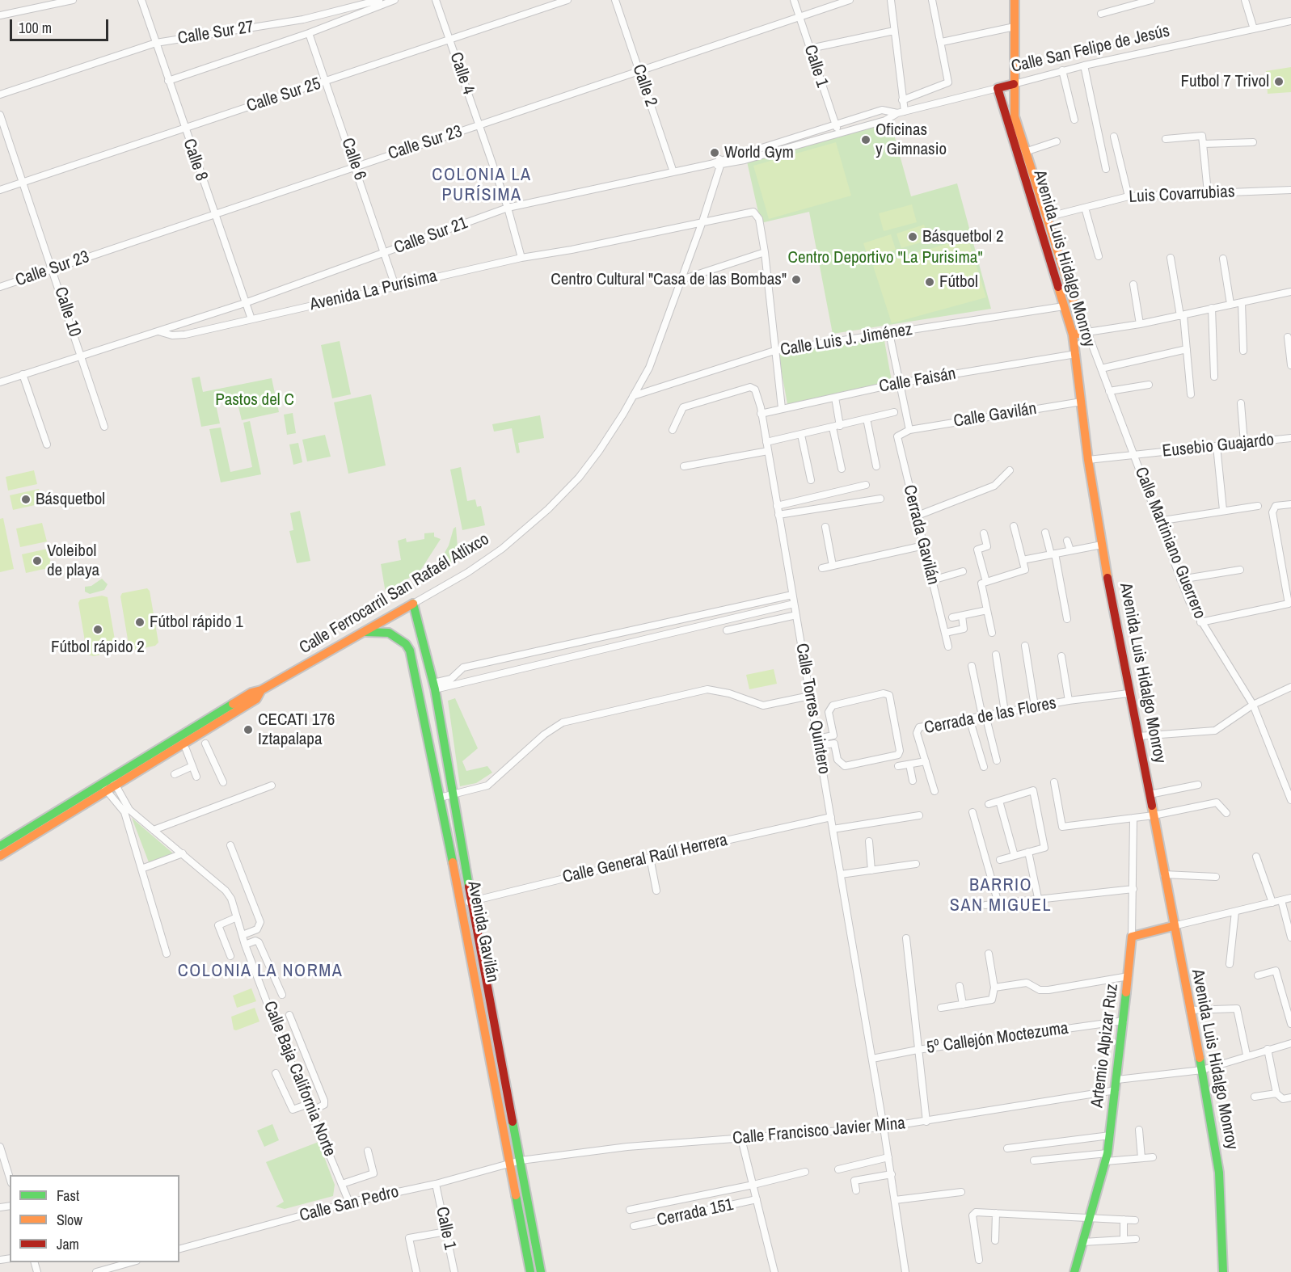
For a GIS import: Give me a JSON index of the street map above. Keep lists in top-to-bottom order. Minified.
{"streets":{"street":["Calle Sur 27","Calle San Felipe de Jesús","Calle 1","Calle 4","Calle 2","Calle Sur 25","Calle Sur 23","Calle 6","Calle 8","Luis Covarrubias","Calle Sur 21","Avenida Luis Hidalgo Monroy","Avenida La Purísima","Calle 10","Calle Luis J. Jiménez","Calle Faisán","Calle Gavilán","Eusebio Guajardo","Cerrada Gavilán","Calle Martiniano Guerrero","Calle Ferrocarril San Rafaél Atlixco","Calle Torres Quintero","Cerrada de las Flores","Calle General Raúl Herrera","Avenida Gavilán","5º Callejón Moctezuma","Artemio Alpizar Ruz","Calle Baja California Norte","Calle Francisco Javier Mina","Calle San Pedro","Cerrada 151"]},"crossings":[["Calle Sur 27","Calle 6"],["Calle Sur 27","Calle 8"],["Calle San Felipe de Jesús","Calle 1"],["Calle San Felipe de Jesús","Calle Sur 21"],["Calle San Felipe de Jesús","Avenida Luis Hidalgo Monroy"],["Calle San Felipe de Jesús","Calle Ferrocarril San Rafaél Atlixco"],["Calle 1","Calle Sur 23"],["Calle 1","Calle San Pedro"],["Calle 4","Calle Sur 25"],["Calle 4","Calle Sur 23"],["Calle 4","Calle Sur 21"],["Calle 4","Avenida La Purísima"],["Calle 2","Calle Sur 23"],["Calle 2","Calle Sur 21"],["Calle Sur 25","Calle 6"],["Calle Sur 25","Calle 8"],["Calle Sur 25","Calle 10"],["Calle Sur 23","Calle 6"],["Calle Sur 23","Calle 8"],["Calle Sur 23","Calle 10"],["Calle 6","Calle Sur 21"],["Calle 6","Avenida La Purísima"],["Calle 8","Calle Sur 21"],["Calle 8","Avenida La Purísima"],["Luis Covarrubias","Avenida Luis Hidalgo Monroy"],["Calle Sur 21","Avenida La Purísima"],["Calle Sur 21","Calle Ferrocarril San Rafaél Atlixco"],["Avenida Luis Hidalgo Monroy","Calle Luis J. Jiménez"],["Avenida Luis Hidalgo Monroy","Calle Faisán"],["Avenida Luis Hidalgo Monroy","Calle Gavilán"],["Avenida Luis Hidalgo Monroy","Eusebio Guajardo"],["Avenida Luis Hidalgo Monroy","Calle Martiniano Guerrero"],["Avenida Luis Hidalgo Monroy","Cerrada de las Flores"],["Avenida La Purísima","Calle 10"],["Avenida La Purísima","Calle Ferrocarril San Rafaél Atlixco"],["Calle Luis J. Jiménez","Calle Ferrocarril San Rafaél Atlixco"],["Calle Faisán","Calle Torres Quintero"],["Calle Gavilán","Cerrada Gavilán"],["Eusebio Guajardo","Calle Martiniano Guerrero"],["Calle Ferrocarril San Rafaél Atlixco","Avenida Gavilán"],["Calle Ferrocarril San Rafaél Atlixco","Calle Baja California Norte"],["Calle Torres Quintero","Calle General Raúl Herrera"],["Calle Torres Quintero","5º Callejón Moctezuma"],["Calle Torres Quintero","Calle Francisco Javier Mina"],["Calle General Raúl Herrera","Avenida Gavilán"],["Avenida Gavilán","Calle Francisco Javier Mina"],["Avenida Gavilán","Calle San Pedro"],["5º Callejón Moctezuma","Artemio Alpizar Ruz"],["Artemio Alpizar Ruz","Calle Francisco Javier Mina"],["Calle Baja California Norte","Calle San Pedro"],["Calle Francisco Javier Mina","Calle San Pedro"]],"districts":["COLONIA LA PURÍSIMA","BARRIO SAN MIGUEL","COLONIA LA NORMA"],"parks":["Centro Deportivo \"La Purisima\"","Pastos del C"],"places":["Futbol 7 Trivol","Oficinas y Gimnasio","World Gym","Básquetbol 2","Centro Cultural \"Casa de las Bombas\"","Fútbol","Básquetbol","Voleibol de playa","Fútbol rápido 1","Fútbol rápido 2","CECATI 176 Iztapalapa"],"legend":["Fast","Slow","Jam"],"scale_bar":"100 m"}
